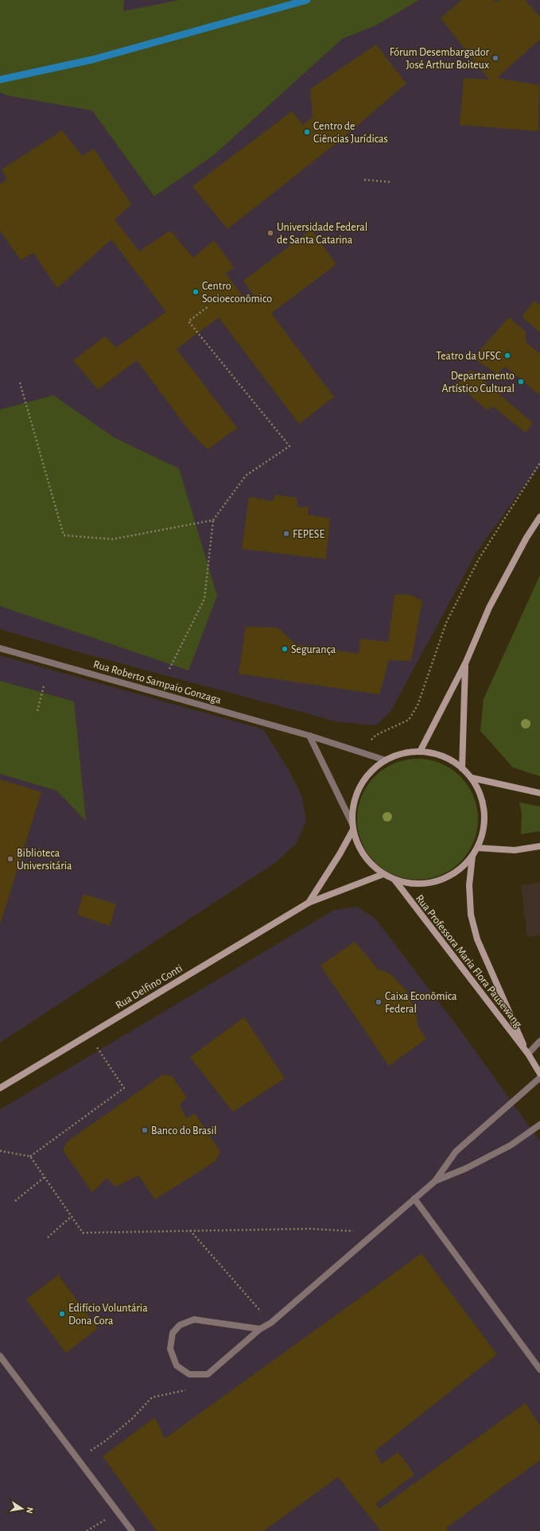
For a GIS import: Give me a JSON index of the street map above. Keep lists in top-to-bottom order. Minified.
{"streets":{"main road":["Rua Professora Maria Flora Pausewang","Rua Delfino Conti"],"street":["Rua Roberto Sampaio Gonzaga"]},"places":["Fórum Desembargador José Arthur Boiteux","Centro de Ciências Jurídicas","Universidade Federal de Santa Catarina","Centro Socioeconômico","Teatro da UFSC","Departamento Artístico Cultural","FEPESE","Segurança","Biblioteca Universitária","Caixa Econômica Federal","Banco do Brasil","Edifício Voluntária Dona Cora"],"north":"right"}
